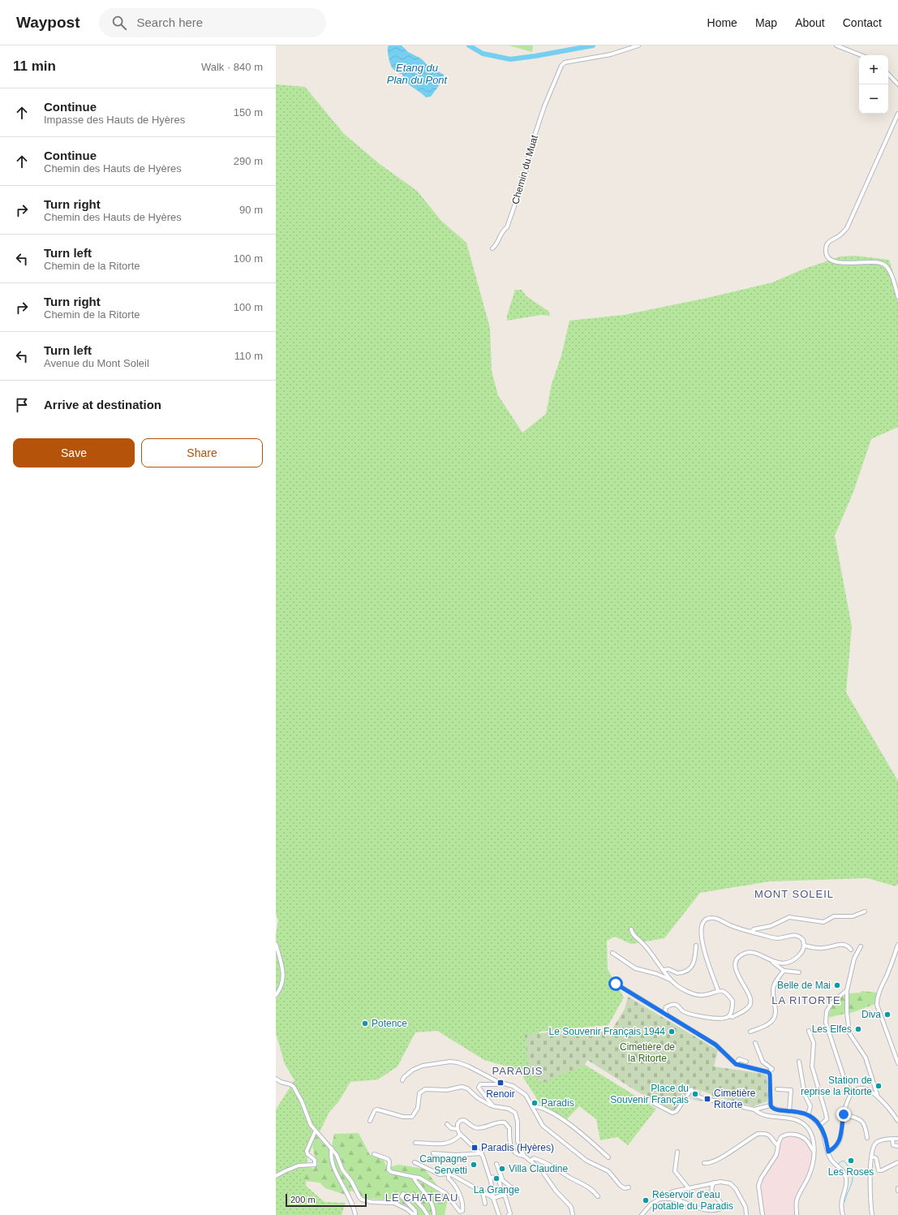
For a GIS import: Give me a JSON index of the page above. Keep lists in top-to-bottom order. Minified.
{"streets":{"street":["Chemin du Muat"]},"districts":["MONT SOLEIL","LA RITORTE","PARADIS","LE CHATEAU"],"water":["Etang du Plan du Pont"],"parks":["Cimetière de la Ritorte"],"places":{"other":["Belle de Mai","Diva","Potence","Les Elfes","Le Souvenir Français 1944","Station de reprise la Ritorte","Place du Souvenir Français","Paradis","Les Roses","Campagne Servetti","Villa Claudine","La Grange","Réservoir d'eau potable du Paradis"],"transit":["Renoir","Cimetière Ritorte","Paradis (Hyères)"]},"scale_bar":"200 m","page":{"header":"Waypost","search":"Search here","nav":["Home","Map","About","Contact"],"heading":["11 min","Walk · 840 m"],"map_buttons":["+","−"],"list":[["Continue","Impasse des Hauts de Hyères","150 m"],["Continue","Chemin des Hauts de Hyères","290 m"],["Turn right","Chemin des Hauts de Hyères","90 m"],["Turn left","Chemin de la Ritorte","100 m"],["Turn right","Chemin de la Ritorte","100 m"],["Turn left","Avenue du Mont Soleil","110 m"],"Arrive at destination"],"buttons":["Save","Share"],"scale":"200 m"}}
